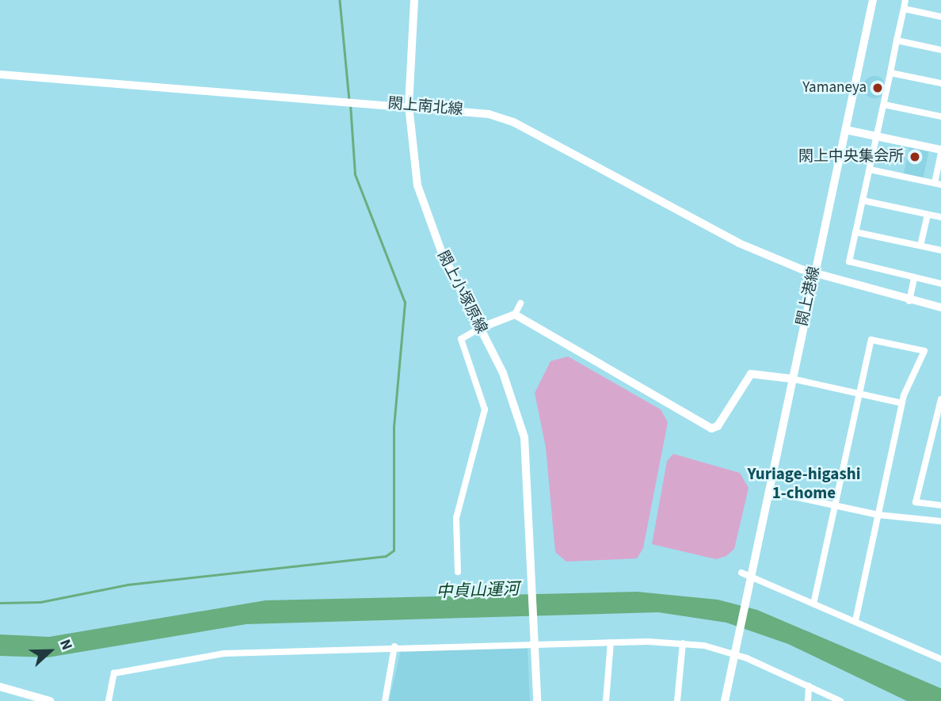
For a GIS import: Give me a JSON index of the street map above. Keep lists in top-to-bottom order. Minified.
{"streets":{"street":["閖上南北線","閖上小塚原線","閖上港線"]},"crossings":[["閖上南北線","閖上小塚原線"],["閖上南北線","閖上港線"]],"districts":["Yuriage-higashi 1-chome"],"water":["中貞山運河"],"places":["Yamaneya","閖上中央集会所"],"north":"right"}
